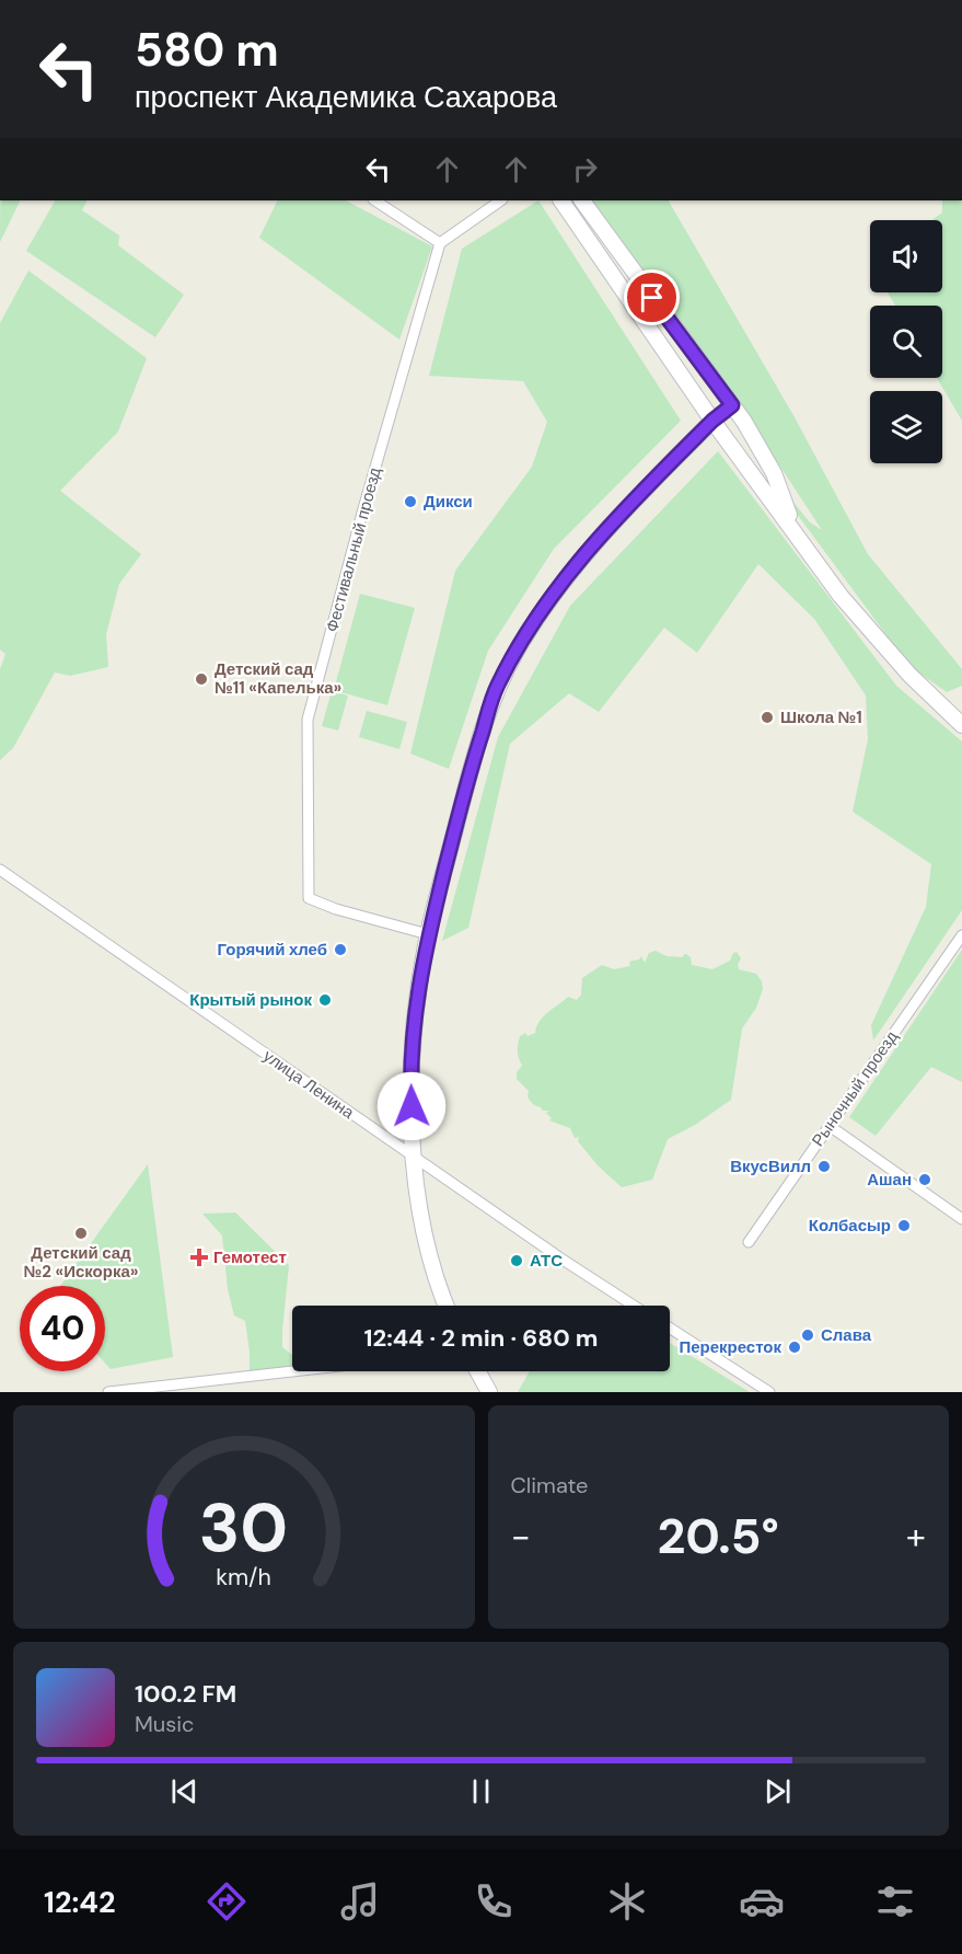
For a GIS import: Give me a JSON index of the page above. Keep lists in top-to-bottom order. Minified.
{"streets":{"street":["Фестивальный проезд","улица Ленина","Рыночный проезд"]},"places":{"other":["Дикси","Детский сад №11 «Капелька»","Школа №1","Горячий хлеб","Крытый рынок","ВкусВилл","Ашан","Колбасыр","Детcкий сад №2 «Искорка»","АТС","Слава","Перекресток"],"health":["Гемотест"]},"page":{"turn":["580 m","проспект Академика Сахарова"],"limit":"40","trip":"12:44 · 2 min · 680 m","tile":"Climate","heat":["−","20.5°","+"],"song":["100.2 FM","Music"],"tabs":"12:42","gauge":["30","km/h"]}}
